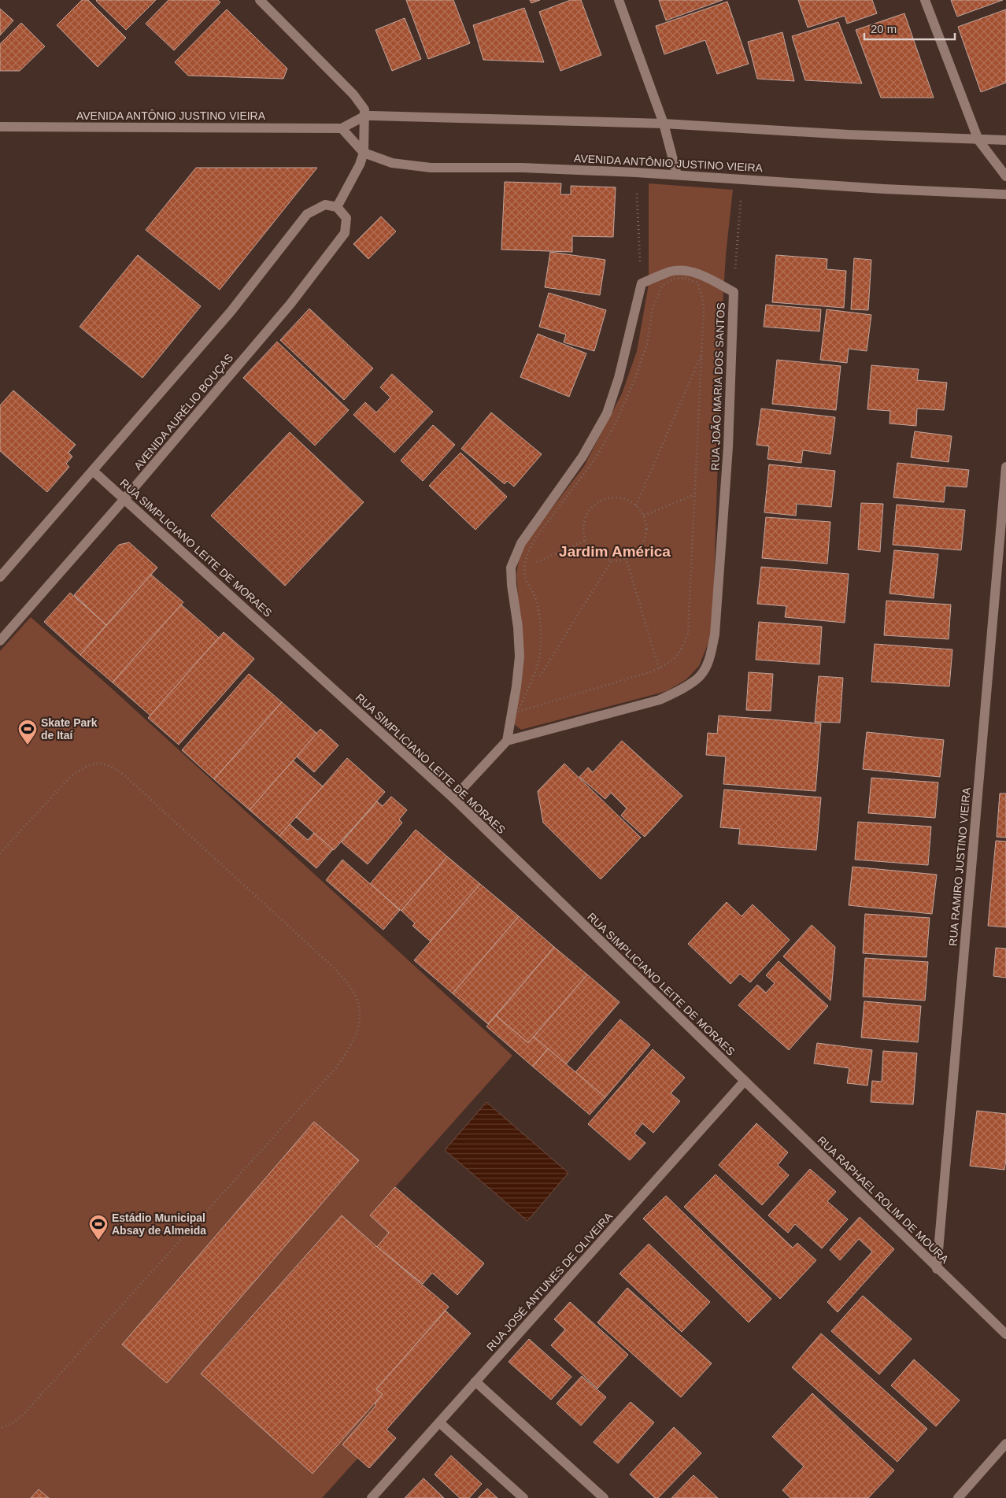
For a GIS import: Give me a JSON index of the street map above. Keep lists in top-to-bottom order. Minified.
{"streets":{"street":["AVENIDA ANTÔNIO JUSTINO VIEIRA","RUA JOÃO MARIA DOS SANTOS","AVENIDA AURÉLIO BOUÇAS","RUA SIMPLICIANO LEITE DE MORAES","RUA RAMIRO JUSTINO VIEIRA","RUA RAPHAEL ROLIM DE MOURA","RUA JOSÉ ANTUNES DE OLIVEIRA"]},"crossings":[["AVENIDA AURÉLIO BOUÇAS","RUA SIMPLICIANO LEITE DE MORAES"],["RUA SIMPLICIANO LEITE DE MORAES","RUA RAPHAEL ROLIM DE MOURA"],["RUA SIMPLICIANO LEITE DE MORAES","RUA JOSÉ ANTUNES DE OLIVEIRA"],["RUA RAMIRO JUSTINO VIEIRA","RUA RAPHAEL ROLIM DE MOURA"],["RUA RAPHAEL ROLIM DE MOURA","RUA JOSÉ ANTUNES DE OLIVEIRA"]],"districts":["Jardim América"],"places":{"sports":["Skate Park de Itaí","Estádio Municipal Absay de Almeida"]},"scale_bar":"20 m"}
